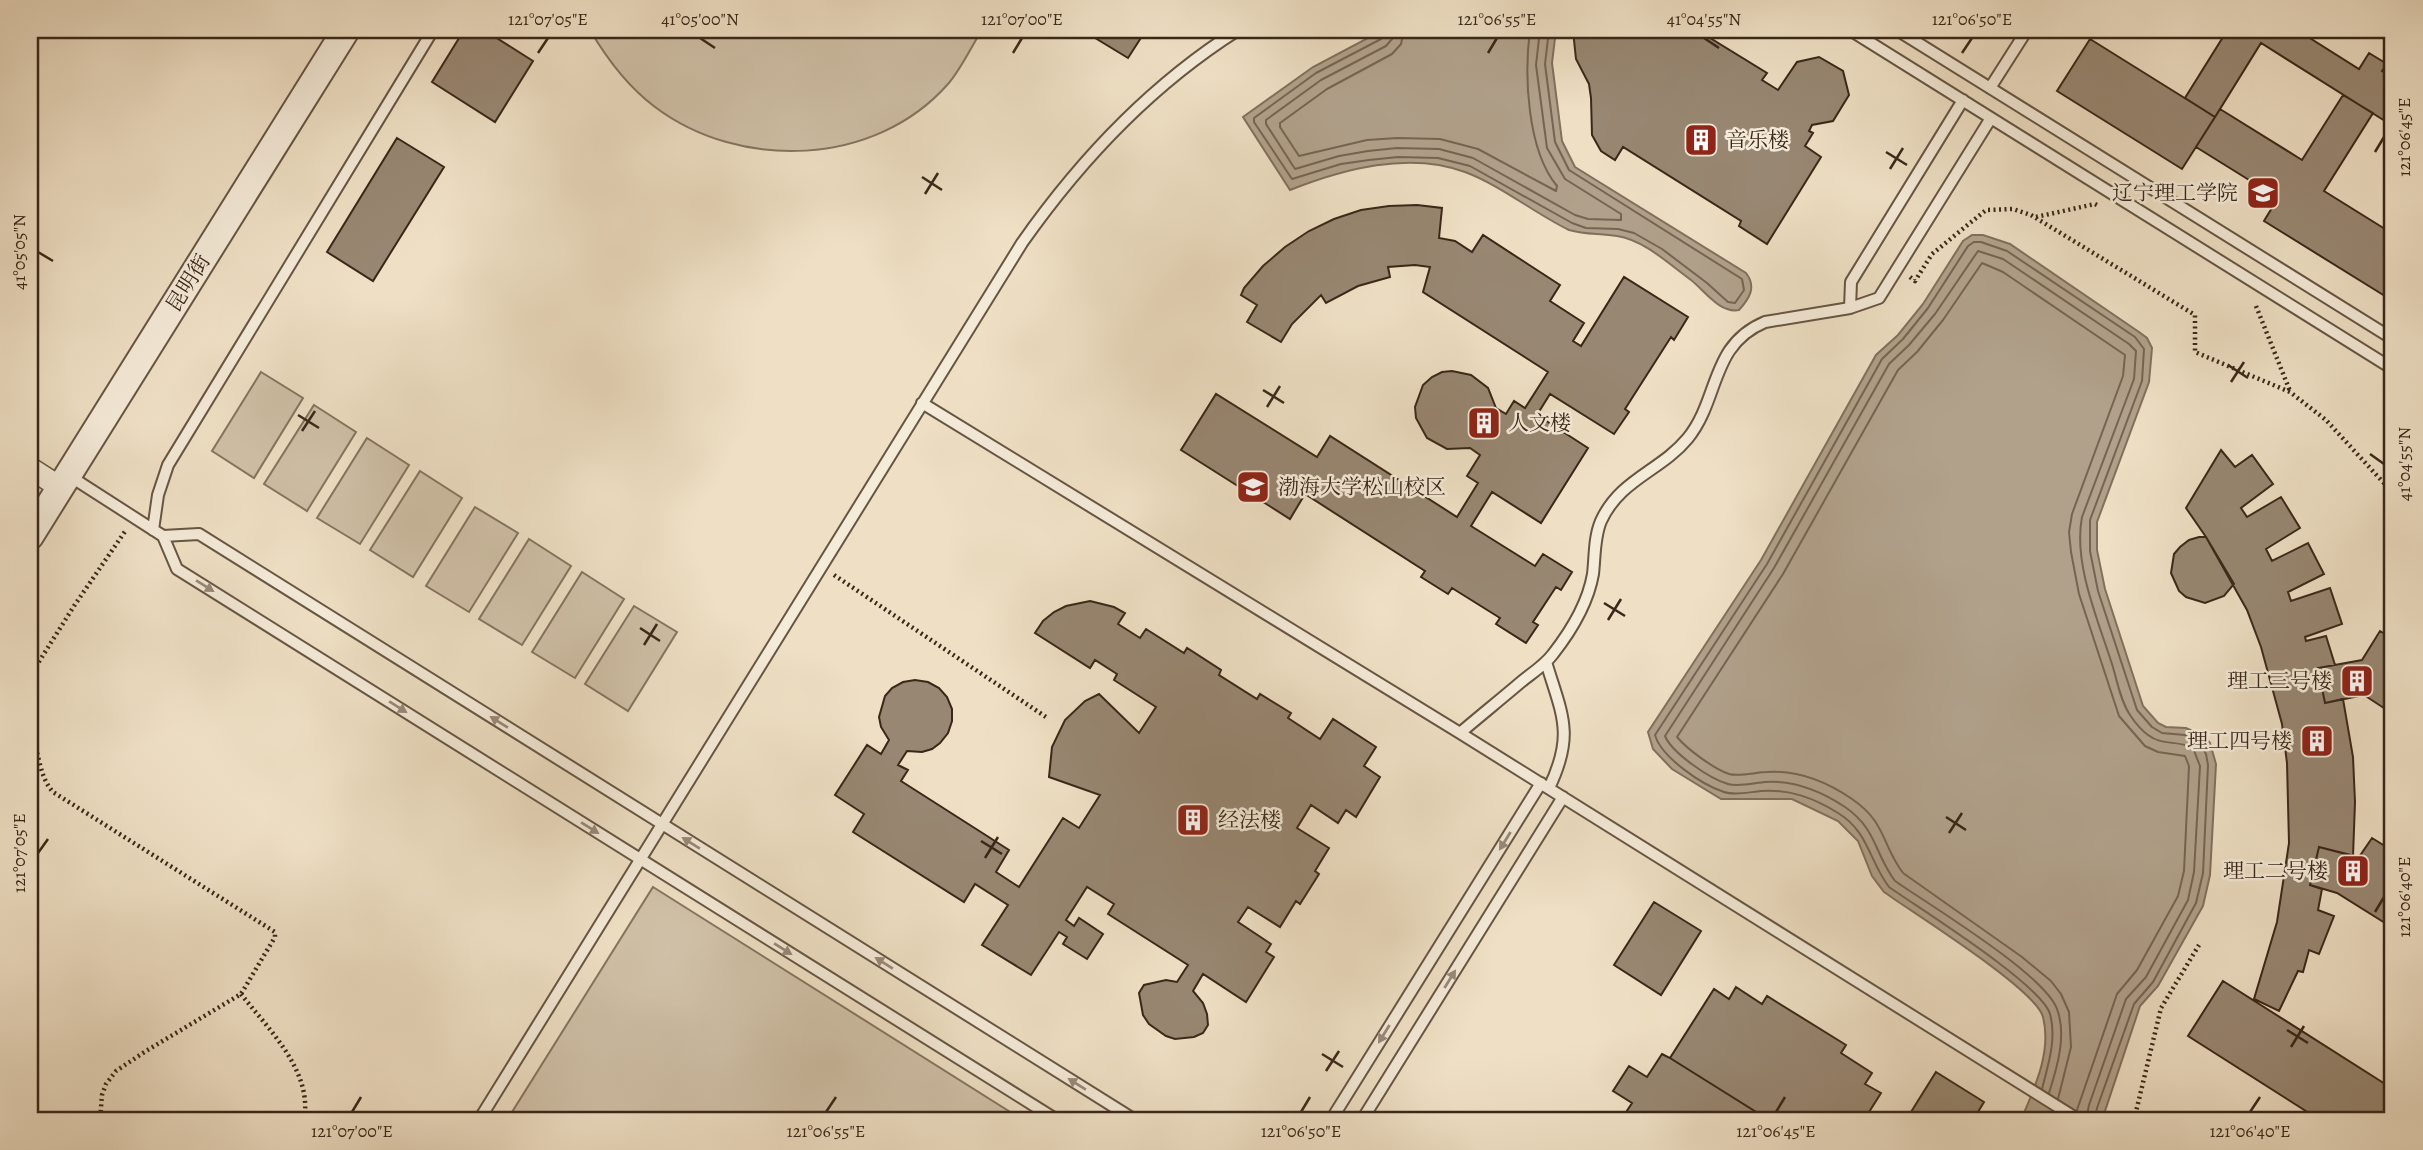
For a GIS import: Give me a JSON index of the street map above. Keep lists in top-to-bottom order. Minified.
{"streets":{"street":["昆明街"]},"places":{"building":["音乐楼","人文楼","理工三号楼","理工四号楼","经法楼","理工二号楼"],"school or university":["辽宁理工学院","渤海大学松山校区"]},"coordinates":["121°07'05\"E","41°05'00\"N","121°07'00\"E","121°06'55\"E","41°04'55\"N","121°06'50\"E","121°06'45\"E","41°05'05\"N","121°06'40\"E"]}
